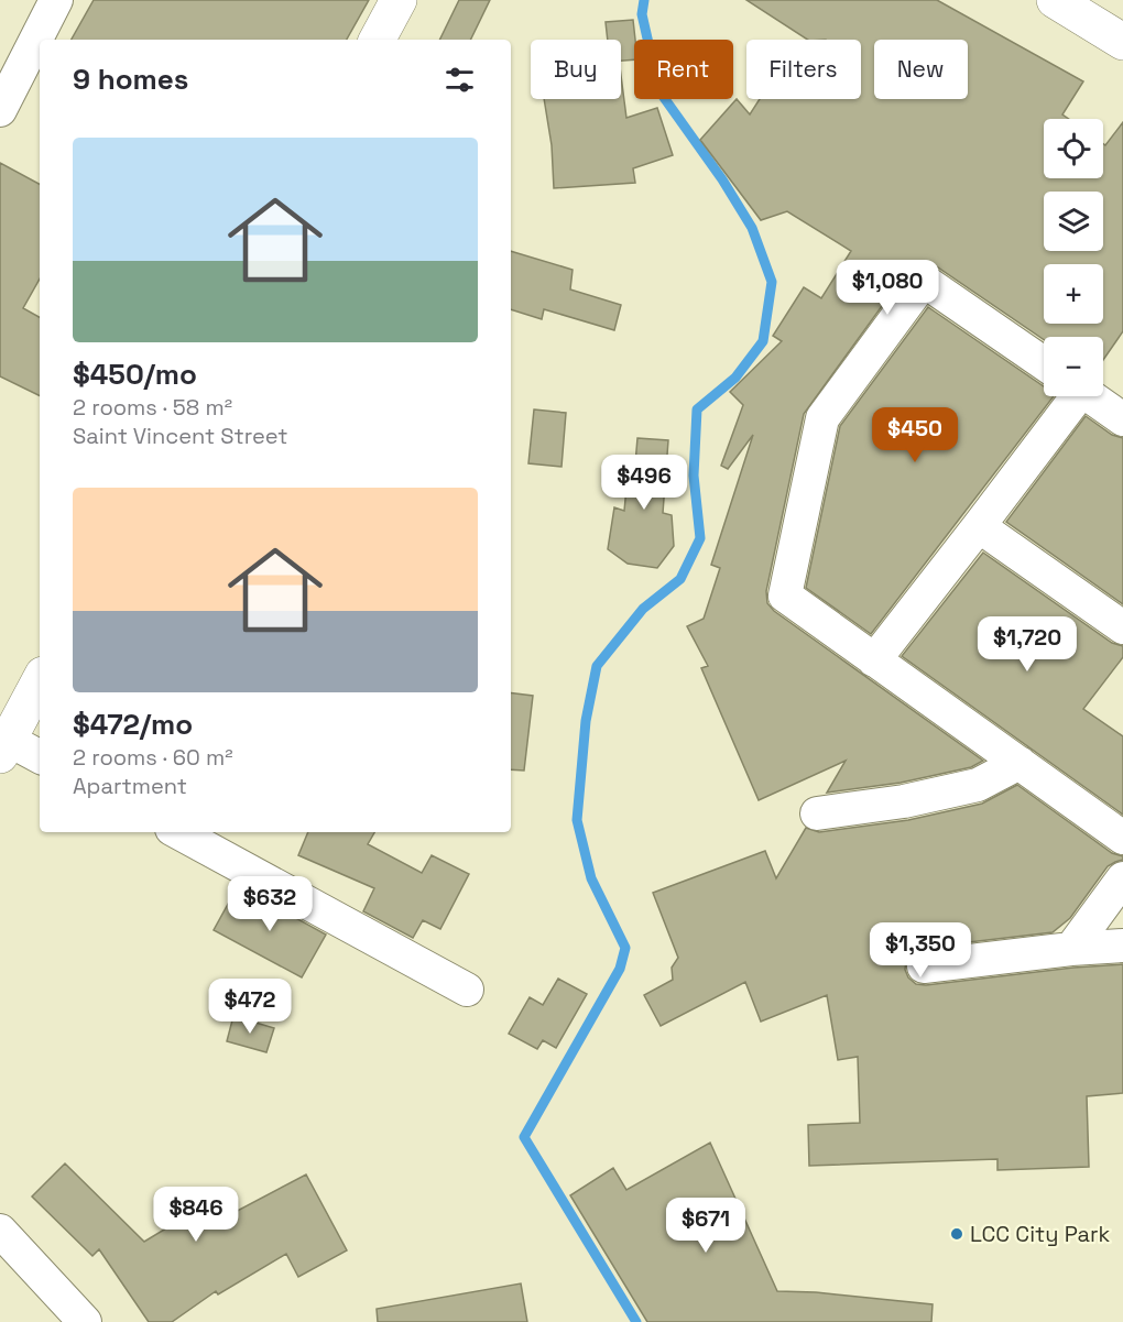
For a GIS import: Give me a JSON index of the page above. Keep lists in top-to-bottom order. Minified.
{"places":["LCC City Park"],"page":{"chip":["Buy","Rent","Filters","New"],"heading":"9 homes","map_buttons":["+","−"],"list":[{"name":"$450/mo","note":"2 rooms · 58 m² · Saint Vincent Street"},{"name":"$472/mo","note":"2 rooms · 60 m² · Apartment"}],"price":["$1,080","$450","$496","$1,720","$632","$1,350","$472","$846","$671"]}}
